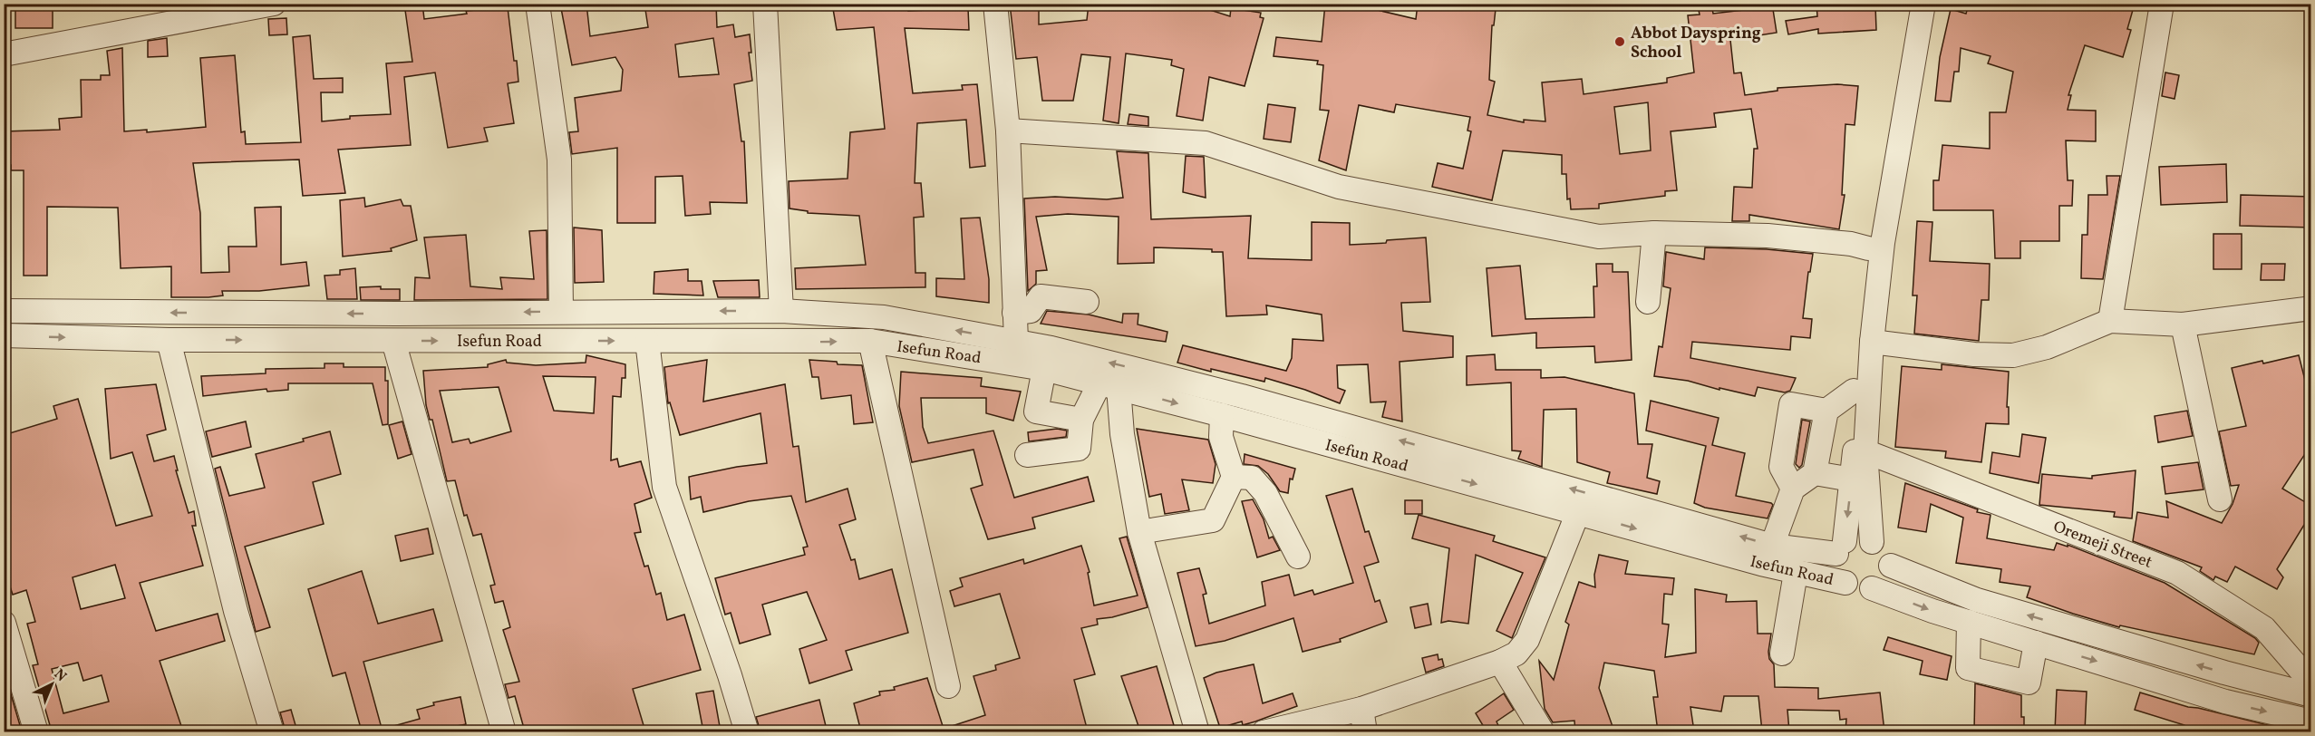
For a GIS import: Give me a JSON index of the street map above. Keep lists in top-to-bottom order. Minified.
{"streets":{"street":["Isefun Road","Oremeji Street"]},"places":["Abbot Dayspring School"],"north":"top right"}
